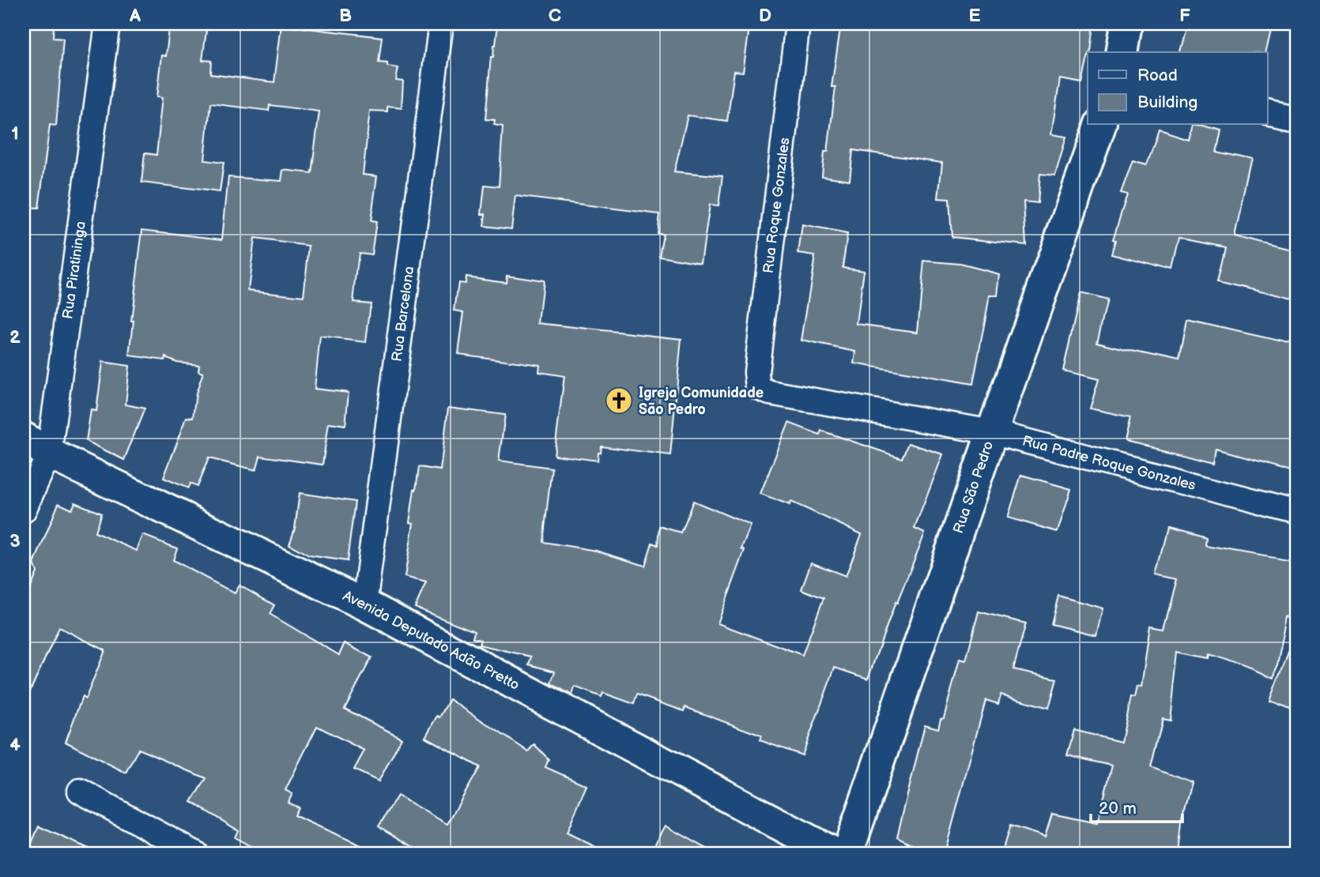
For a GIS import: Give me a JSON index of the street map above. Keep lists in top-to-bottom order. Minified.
{"streets":{"street":["Rua Roque Gonzales","Rua Piratininga","Rua Barcelona","Rua Padre Roque Gonzales","Rua São Pedro","Avenida Deputado Adão Pretto"]},"crossings":[["Rua Roque Gonzales","Rua Padre Roque Gonzales"],["Rua Piratininga","Avenida Deputado Adão Pretto"],["Rua Barcelona","Avenida Deputado Adão Pretto"],["Rua Padre Roque Gonzales","Rua São Pedro"]],"places":{"church":["Igreja Comunidade São Pedro"]},"legend":["Road","Building"],"scale_bar":"20 m","grid":{"columns":["A","B","C","D","E","F"],"rows":["1","2","3","4"]}}
